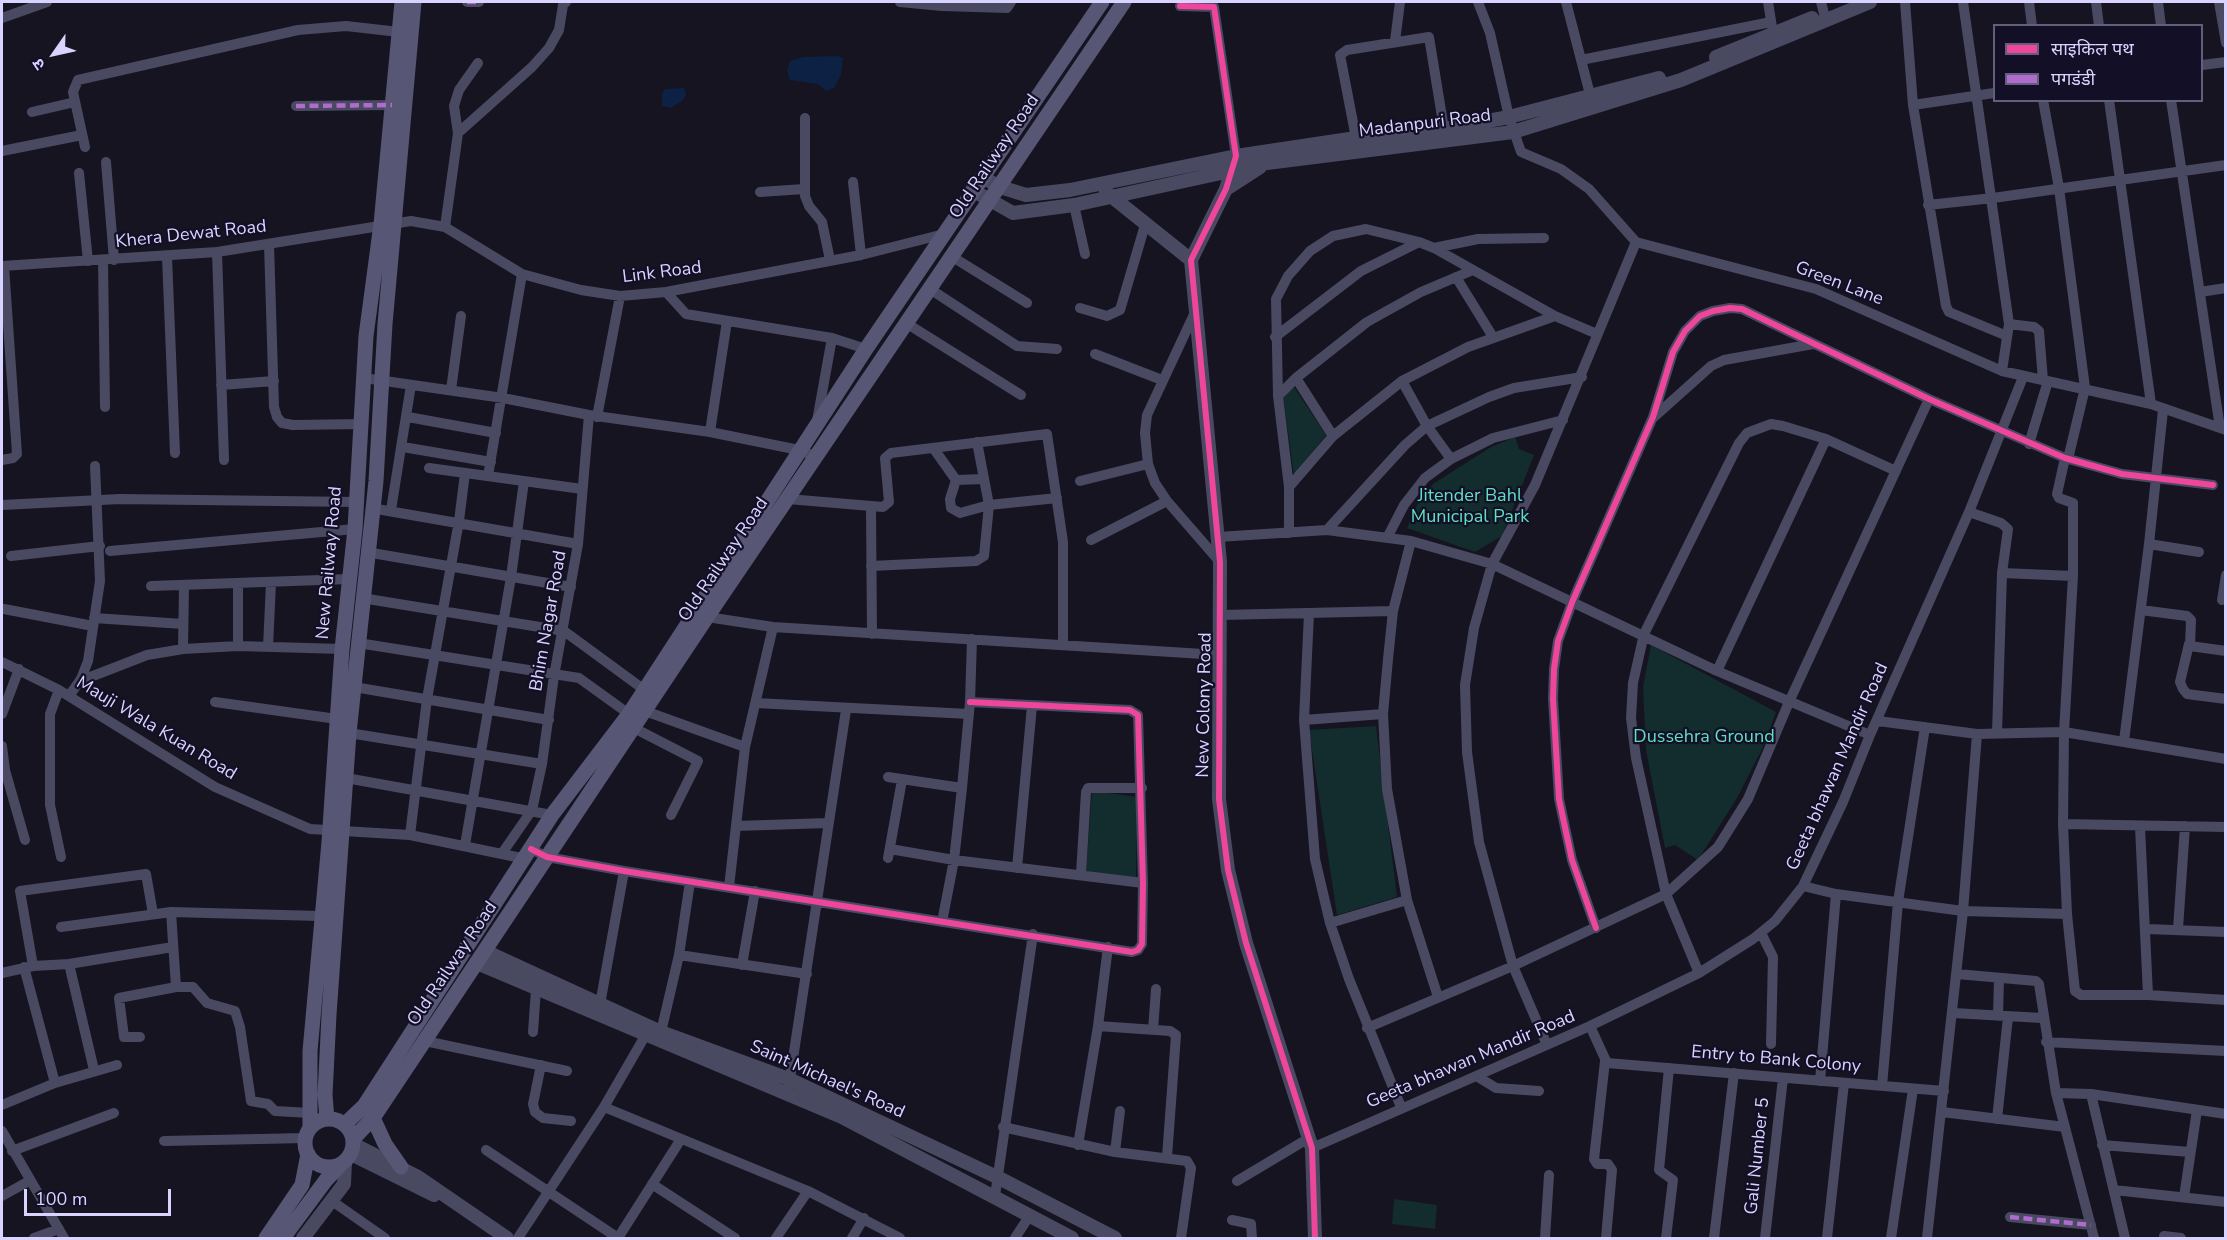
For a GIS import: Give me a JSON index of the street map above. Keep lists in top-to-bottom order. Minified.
{"streets":{"main road":["Old Railway Road","New Railway Road"],"street":["Madanpuri Road","Khera Dewat Road","Link Road","Green Lane","Bhim Nagar Road","New Colony Road","Mauji Wala Kuan Road","Geeta bhawan Mandir Road","Entry to Bank Colony","Saint Michael's Road","Gali Number 5"]},"crossings":[["Madanpuri Road","Old Railway Road"],["Old Railway Road","Link Road"],["Old Railway Road","New Railway Road"],["Old Railway Road","Mauji Wala Kuan Road"],["Old Railway Road","Saint Michael's Road"],["Khera Dewat Road","Link Road"],["Khera Dewat Road","New Railway Road"],["Link Road","New Railway Road"],["Link Road","Bhim Nagar Road"],["Green Lane","Geeta bhawan Mandir Road"],["New Railway Road","Mauji Wala Kuan Road"],["New Colony Road","Geeta bhawan Mandir Road"],["Entry to Bank Colony","Gali Number 5"]],"parks":["Jitender Bahl Municipal Park","Dussehra Ground"],"legend":["साइकिल पथ","पगडंडी"],"scale_bar":"100 m","north":"bottom left"}
